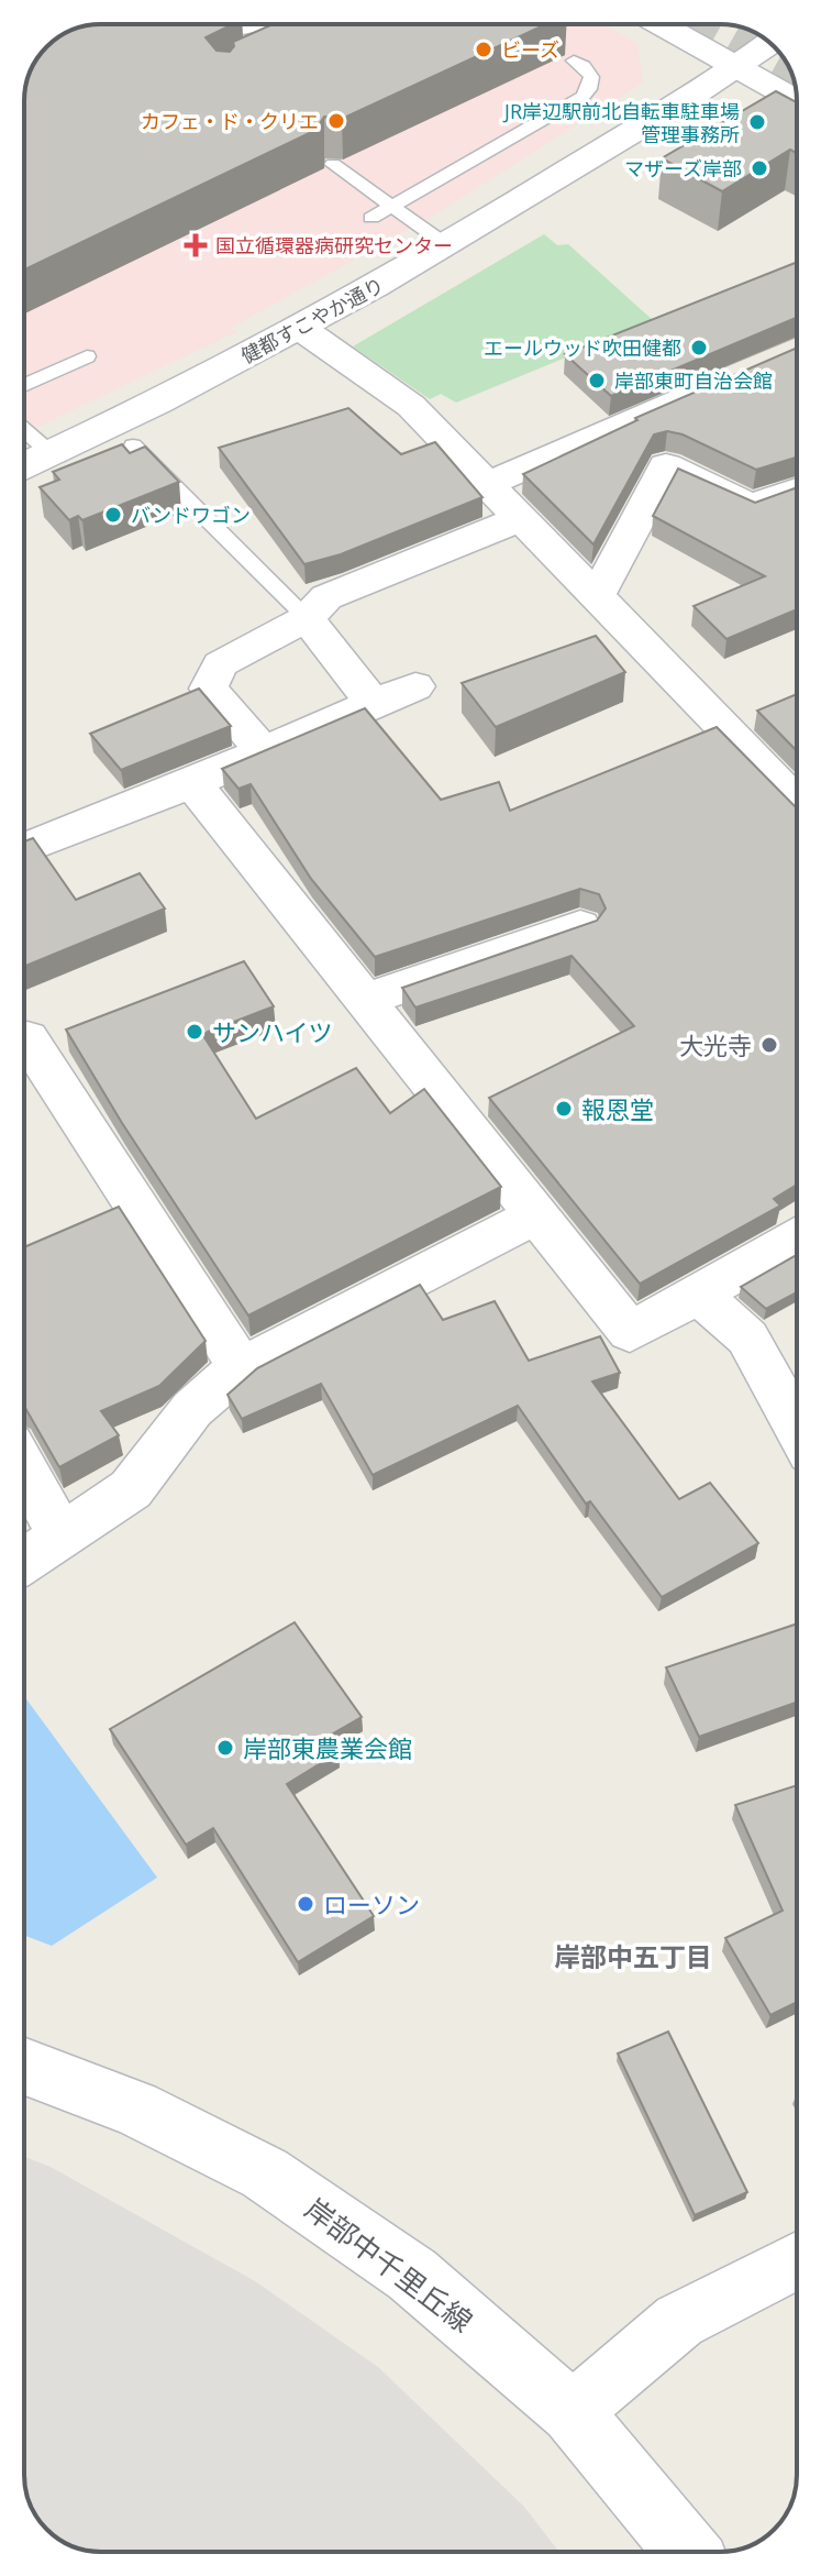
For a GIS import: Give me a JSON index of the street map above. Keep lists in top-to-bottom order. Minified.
{"streets":{"street":["健都すこやか通り","岸部中千里丘線"]},"districts":["岸部中五丁目"],"places":{"other":["ビーズ","カフェ・ド・クリエ","JR岸辺駅前北自転車駐車場 管理事務所","マザーズ岸部","エールウッド吹田健都","岸部東町自治会館","バンドワゴン","サンハイツ","大光寺","報恩堂","岸部東農業会館","ローソン"],"health":["国立循環器病研究センター"]}}
